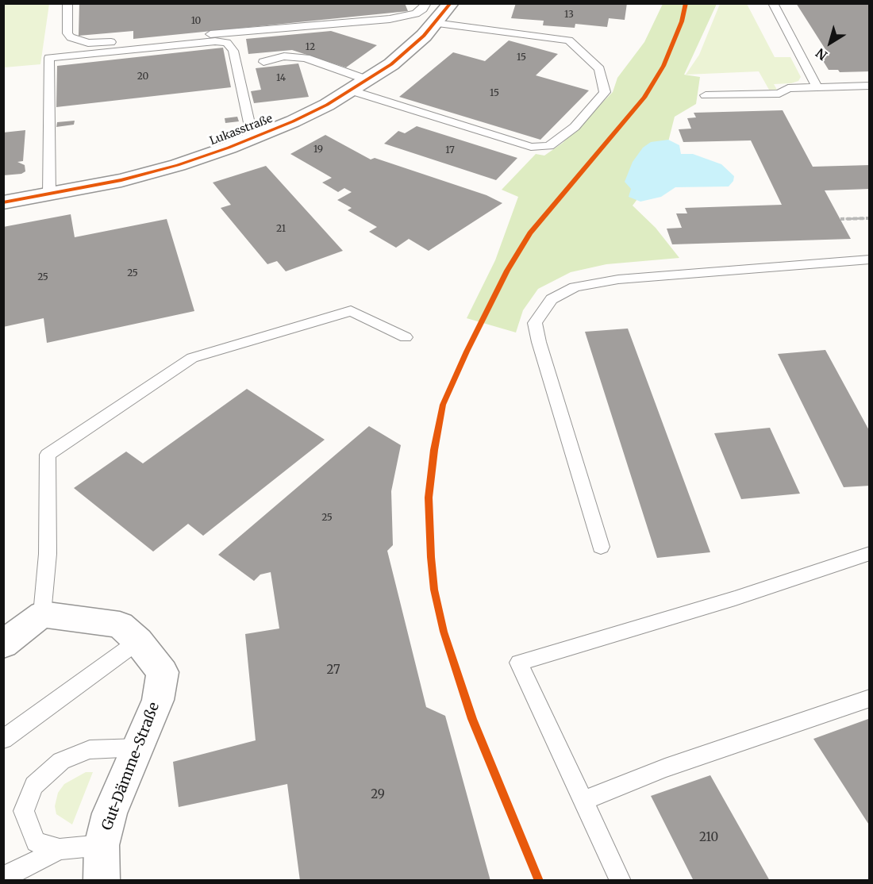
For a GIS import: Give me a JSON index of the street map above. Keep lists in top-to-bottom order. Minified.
{"streets":{"street":["Lukasstraße","Gut-Dämme-Straße"]},"house_numbers":["13","10","12","15","20","14","15","19","17","21","25","25","25","27","29","210"],"north":"bottom left"}
